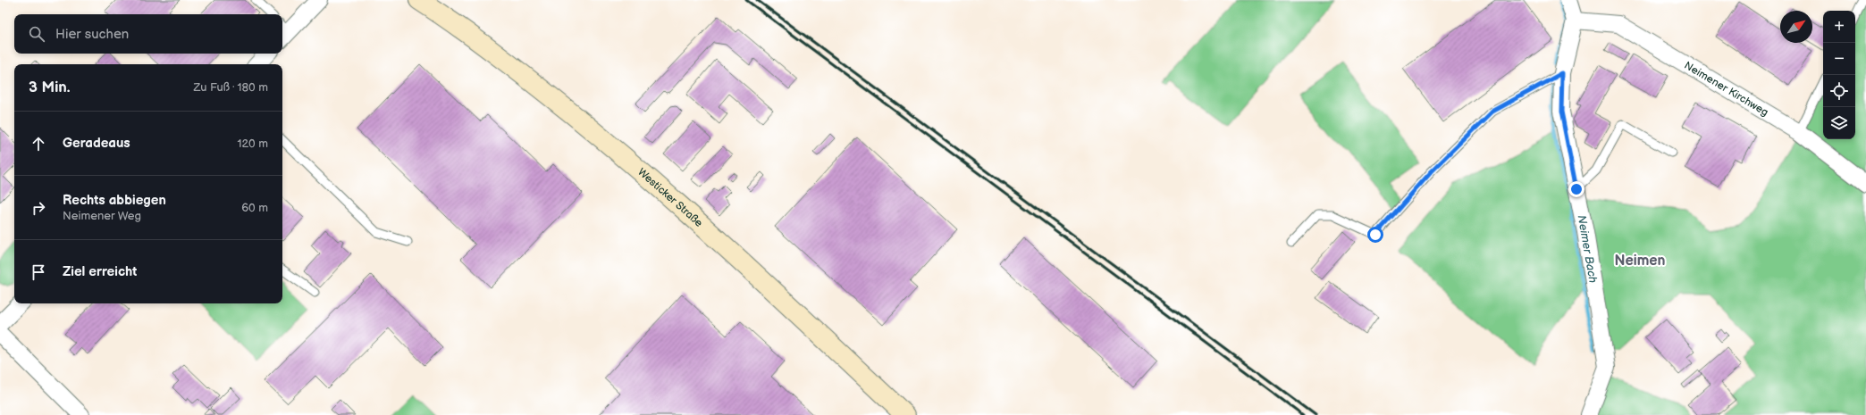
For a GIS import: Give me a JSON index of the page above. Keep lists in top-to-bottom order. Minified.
{"streets":{"main road":["Westicker Straße"],"street":["Neimener Kirchweg"]},"districts":["Neimen"],"water":["Neimer Bach"],"north":"top right","page":{"map_buttons":["+","−"],"search":"Hier suchen","heading":["3 Min.","Zu Fuß · 180 m"],"list":[["Geradeaus","120 m"],["Rechts abbiegen","Neimener Weg","60 m"],"Ziel erreicht"]}}
